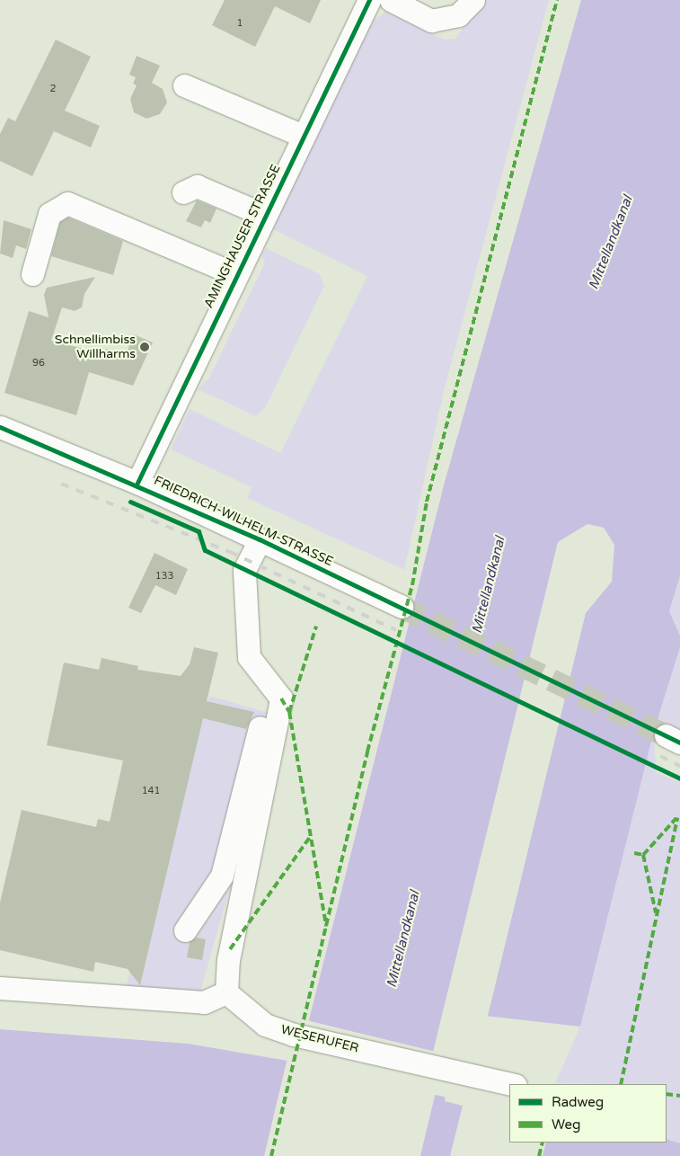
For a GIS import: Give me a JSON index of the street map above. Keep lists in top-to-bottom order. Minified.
{"streets":{"street":["AMINGHAUSER STRASSE","FRIEDRICH-WILHELM-STRASSE","WESERUFER"]},"crossings":[["AMINGHAUSER STRASSE","FRIEDRICH-WILHELM-STRASSE"]],"water":["Mittellandkanal"],"places":["Schnellimbiss Willharms"],"house_numbers":["1","2","96","133","141"],"legend":["Radweg","Weg"]}
